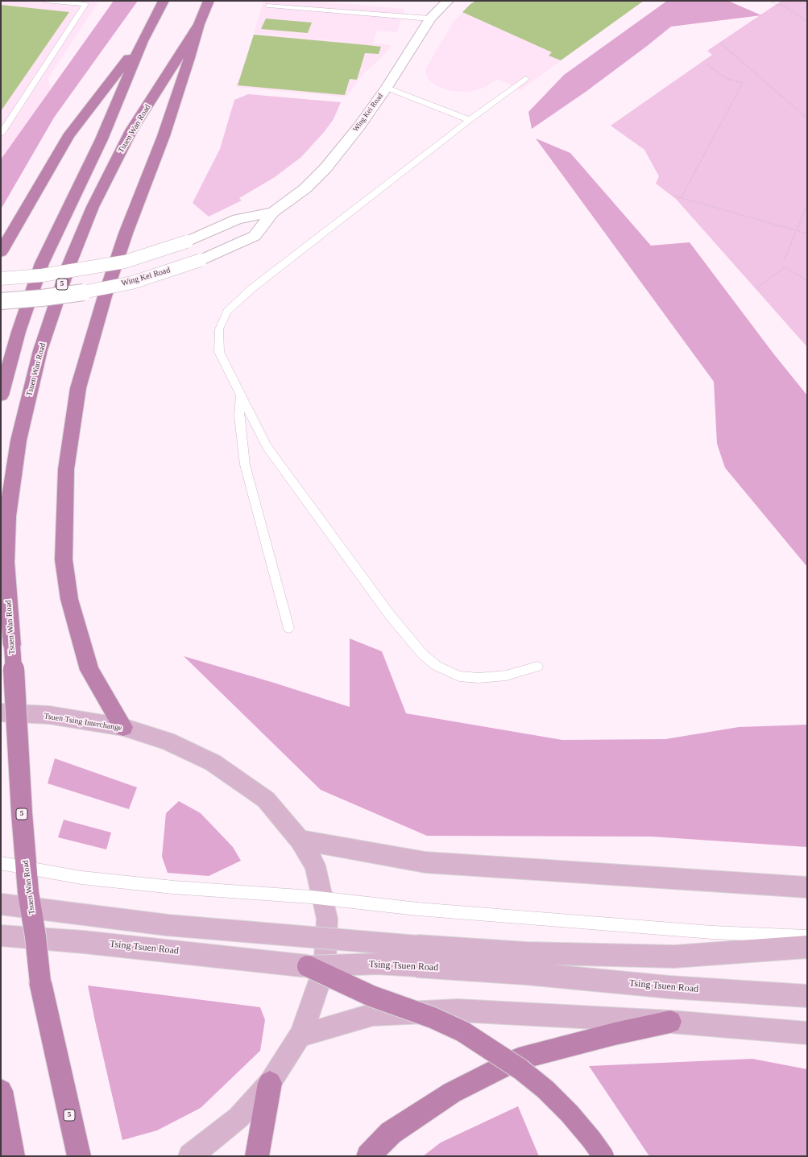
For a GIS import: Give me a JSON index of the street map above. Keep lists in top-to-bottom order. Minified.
{"streets":{"highway":["Tsuen Wan Road","5"],"main road":["Tsuen Tsing Interchange","Tsing Tsuen Road"],"street":["Wing Kei Road"]}}
